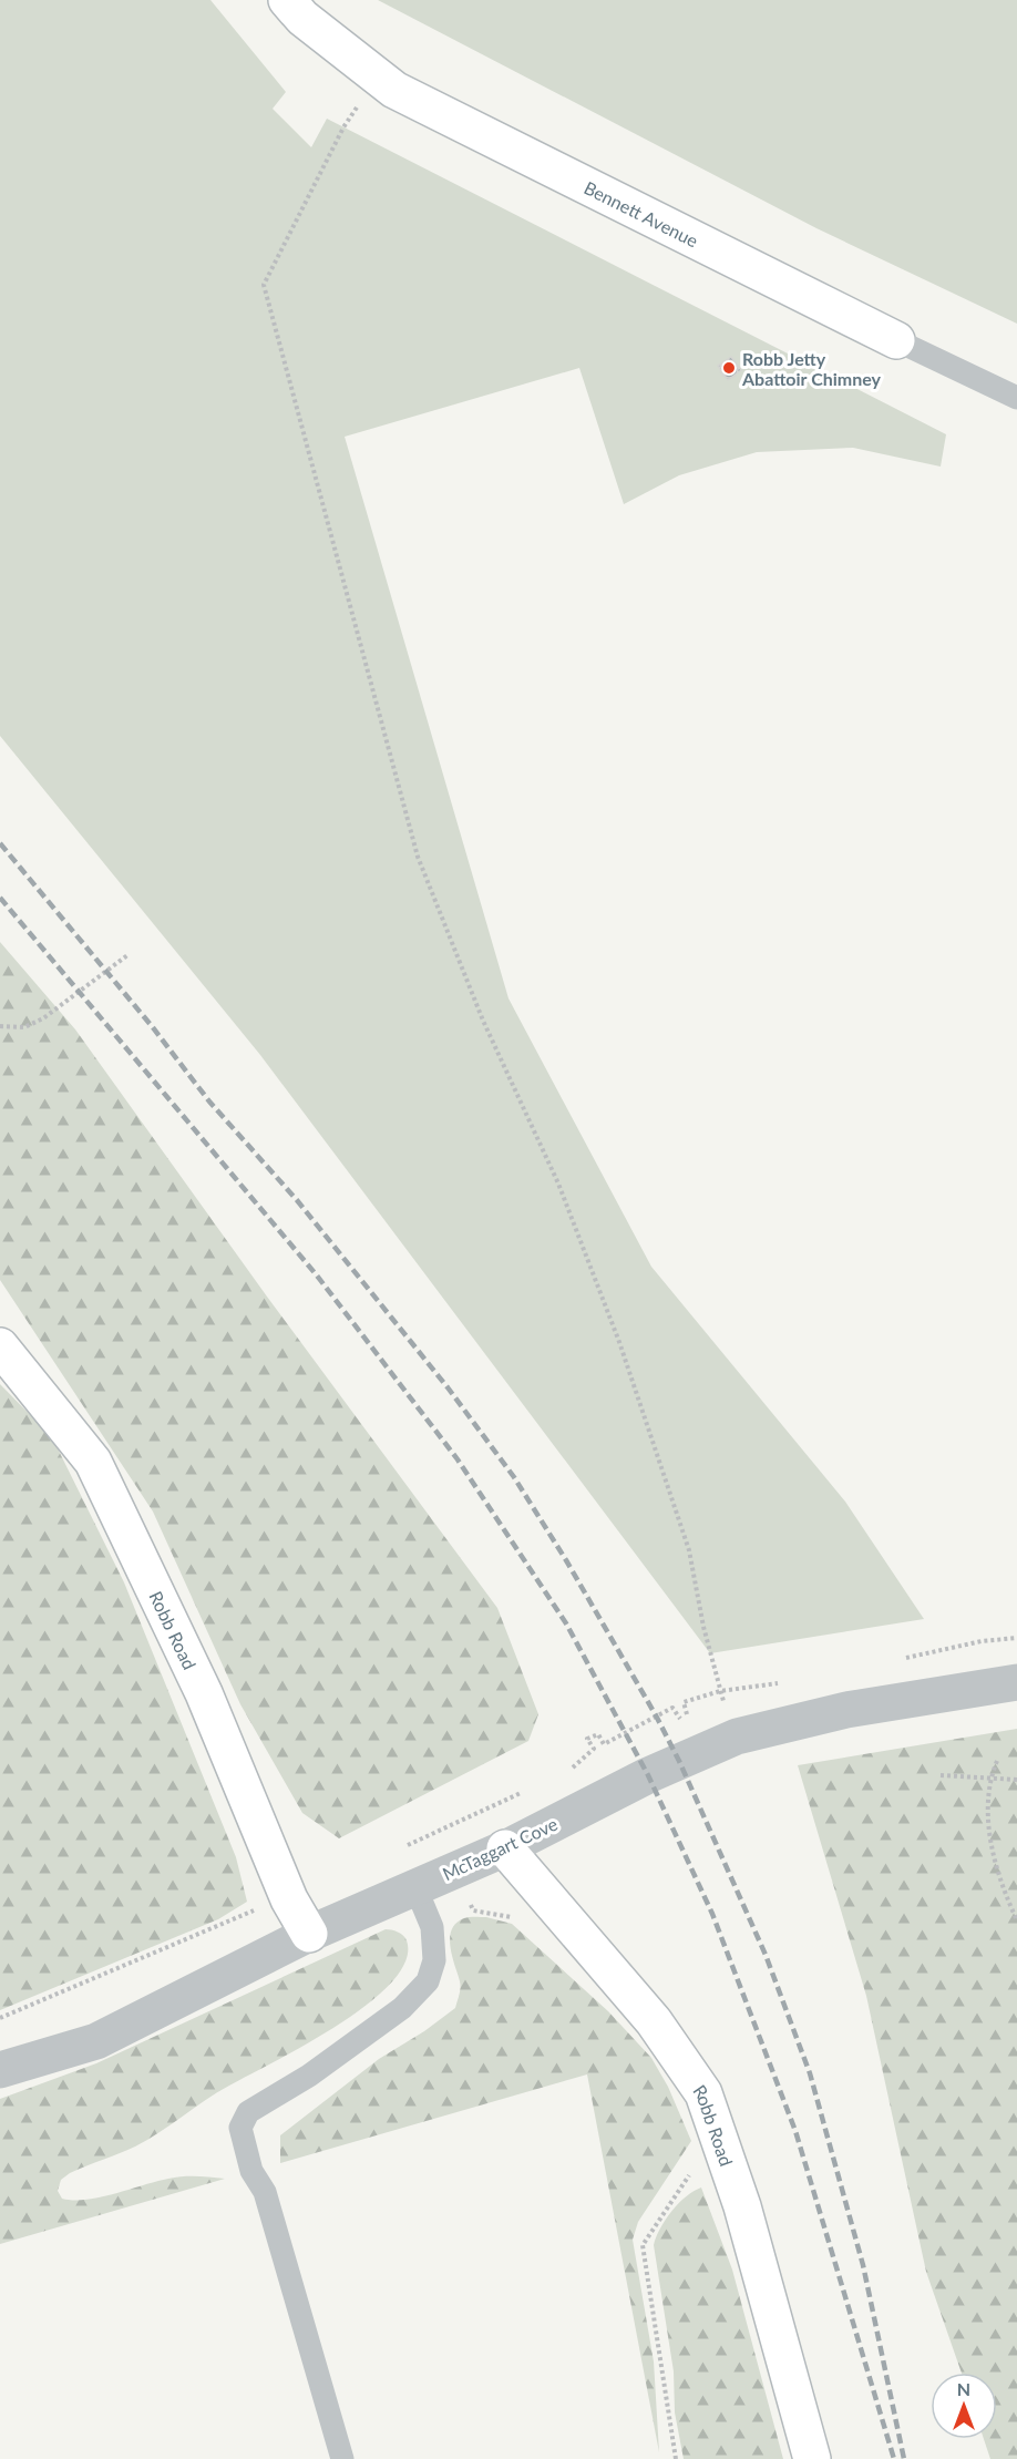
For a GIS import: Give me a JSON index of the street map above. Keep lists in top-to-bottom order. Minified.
{"streets":{"street":["Bennett Avenue","Robb Road","McTaggart Cove"]},"crossings":[["Robb Road","McTaggart Cove"]],"places":["Robb Jetty Abattoir Chimney"],"north":"top"}
